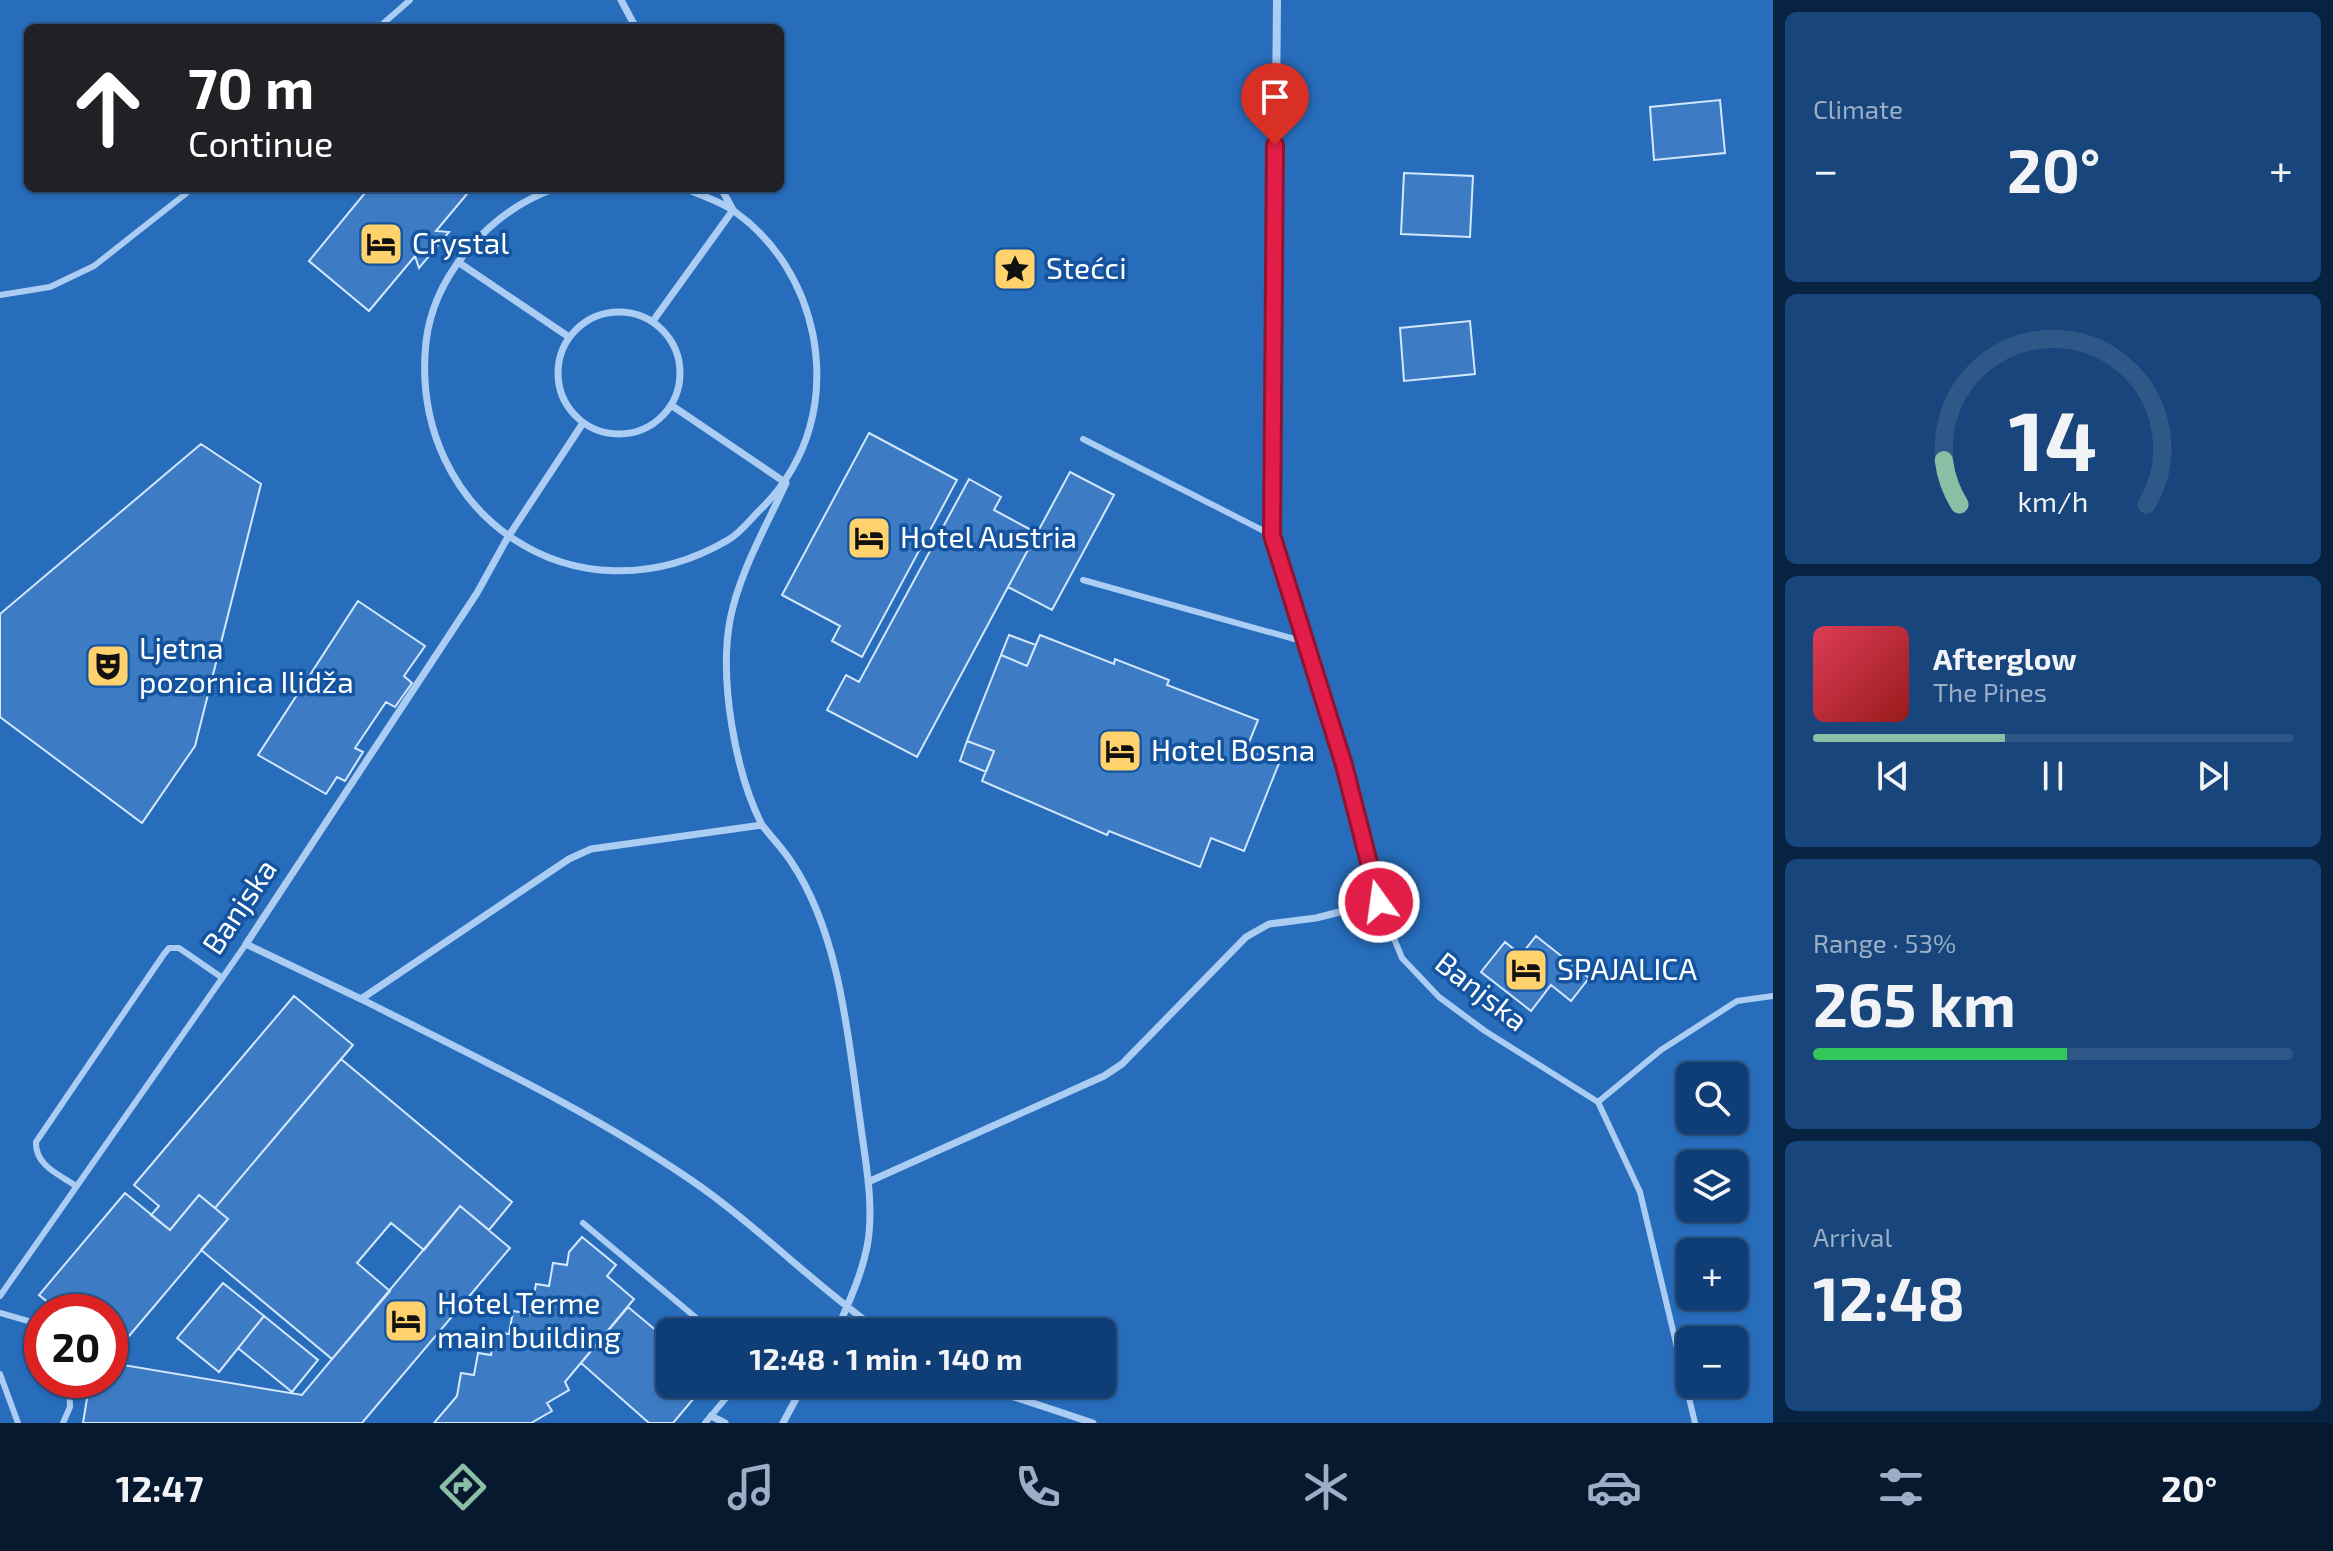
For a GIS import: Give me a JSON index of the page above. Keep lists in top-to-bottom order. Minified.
{"streets":{"street":["Banjska"]},"places":{"hotel":["Crystal","Hotel Austria","Hotel Bosna","SPAJALICA","Hotel Terme main building"],"place":["Stećci"],"theatre":["Ljetna pozornica Ilidža"]},"page":{"tile":["Climate",["Range · 53%","265 km"],["Arrival","12:48"]],"turn":["70 m","Continue"],"heat":["−","20°","+"],"song":["Afterglow","The Pines"],"map_buttons":["+","−"],"limit":"20","trip":"12:48 · 1 min · 140 m","tabs":["12:47","20°"],"gauge":["14","km/h"]}}
